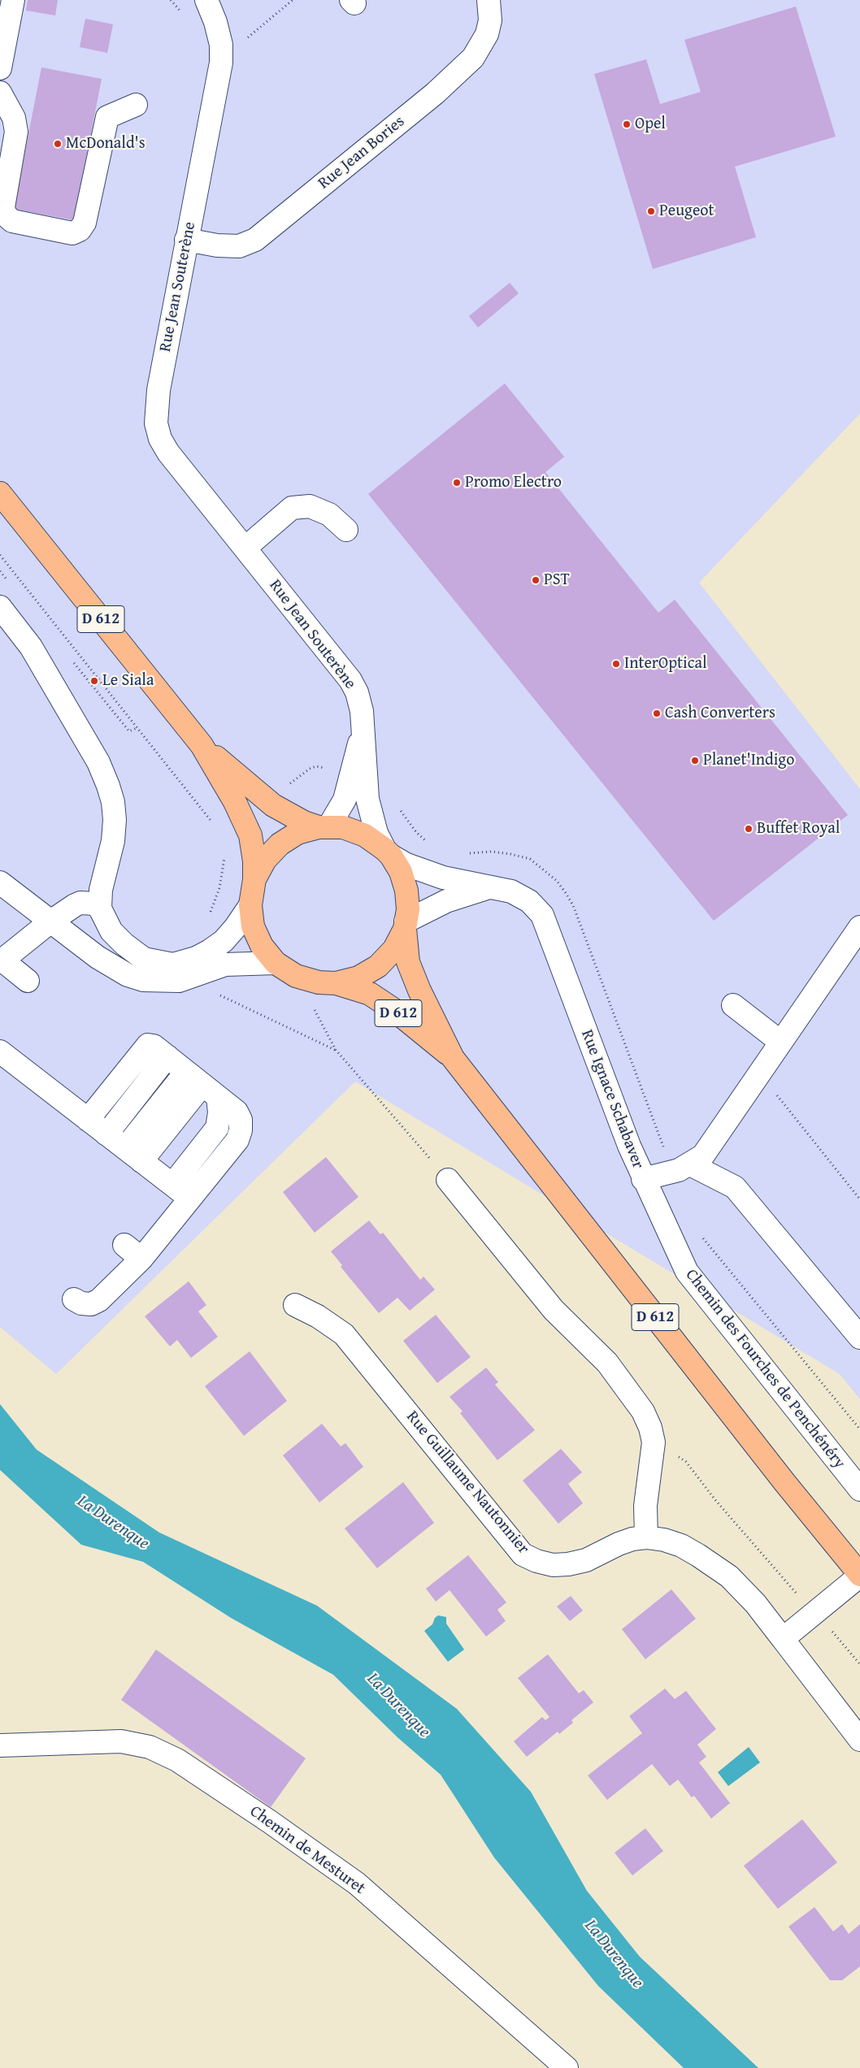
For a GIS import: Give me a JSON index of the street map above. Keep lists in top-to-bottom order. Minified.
{"streets":{"main road":["D 612"],"street":["Rue Jean Bories","Rue Jean Souterène","Rue Ignace Schabaver","Chemin des Fourches de Penchénéry","Rue Guillaume Nautonnier","Chemin de Mesturet"]},"crossings":[["Rue Jean Bories","Rue Jean Souterène"],["Rue Jean Souterène","D 612"],["Rue Jean Souterène","Rue Ignace Schabaver"],["D 612","Rue Ignace Schabaver"],["Rue Ignace Schabaver","Chemin des Fourches de Penchénéry"]],"water":["La Durenque"],"places":["Opel","McDonald's","Peugeot","Promo Electro","PST","InterOptical","Le Siala","Cash Converters","Planet'Indigo","Buffet Royal"]}
